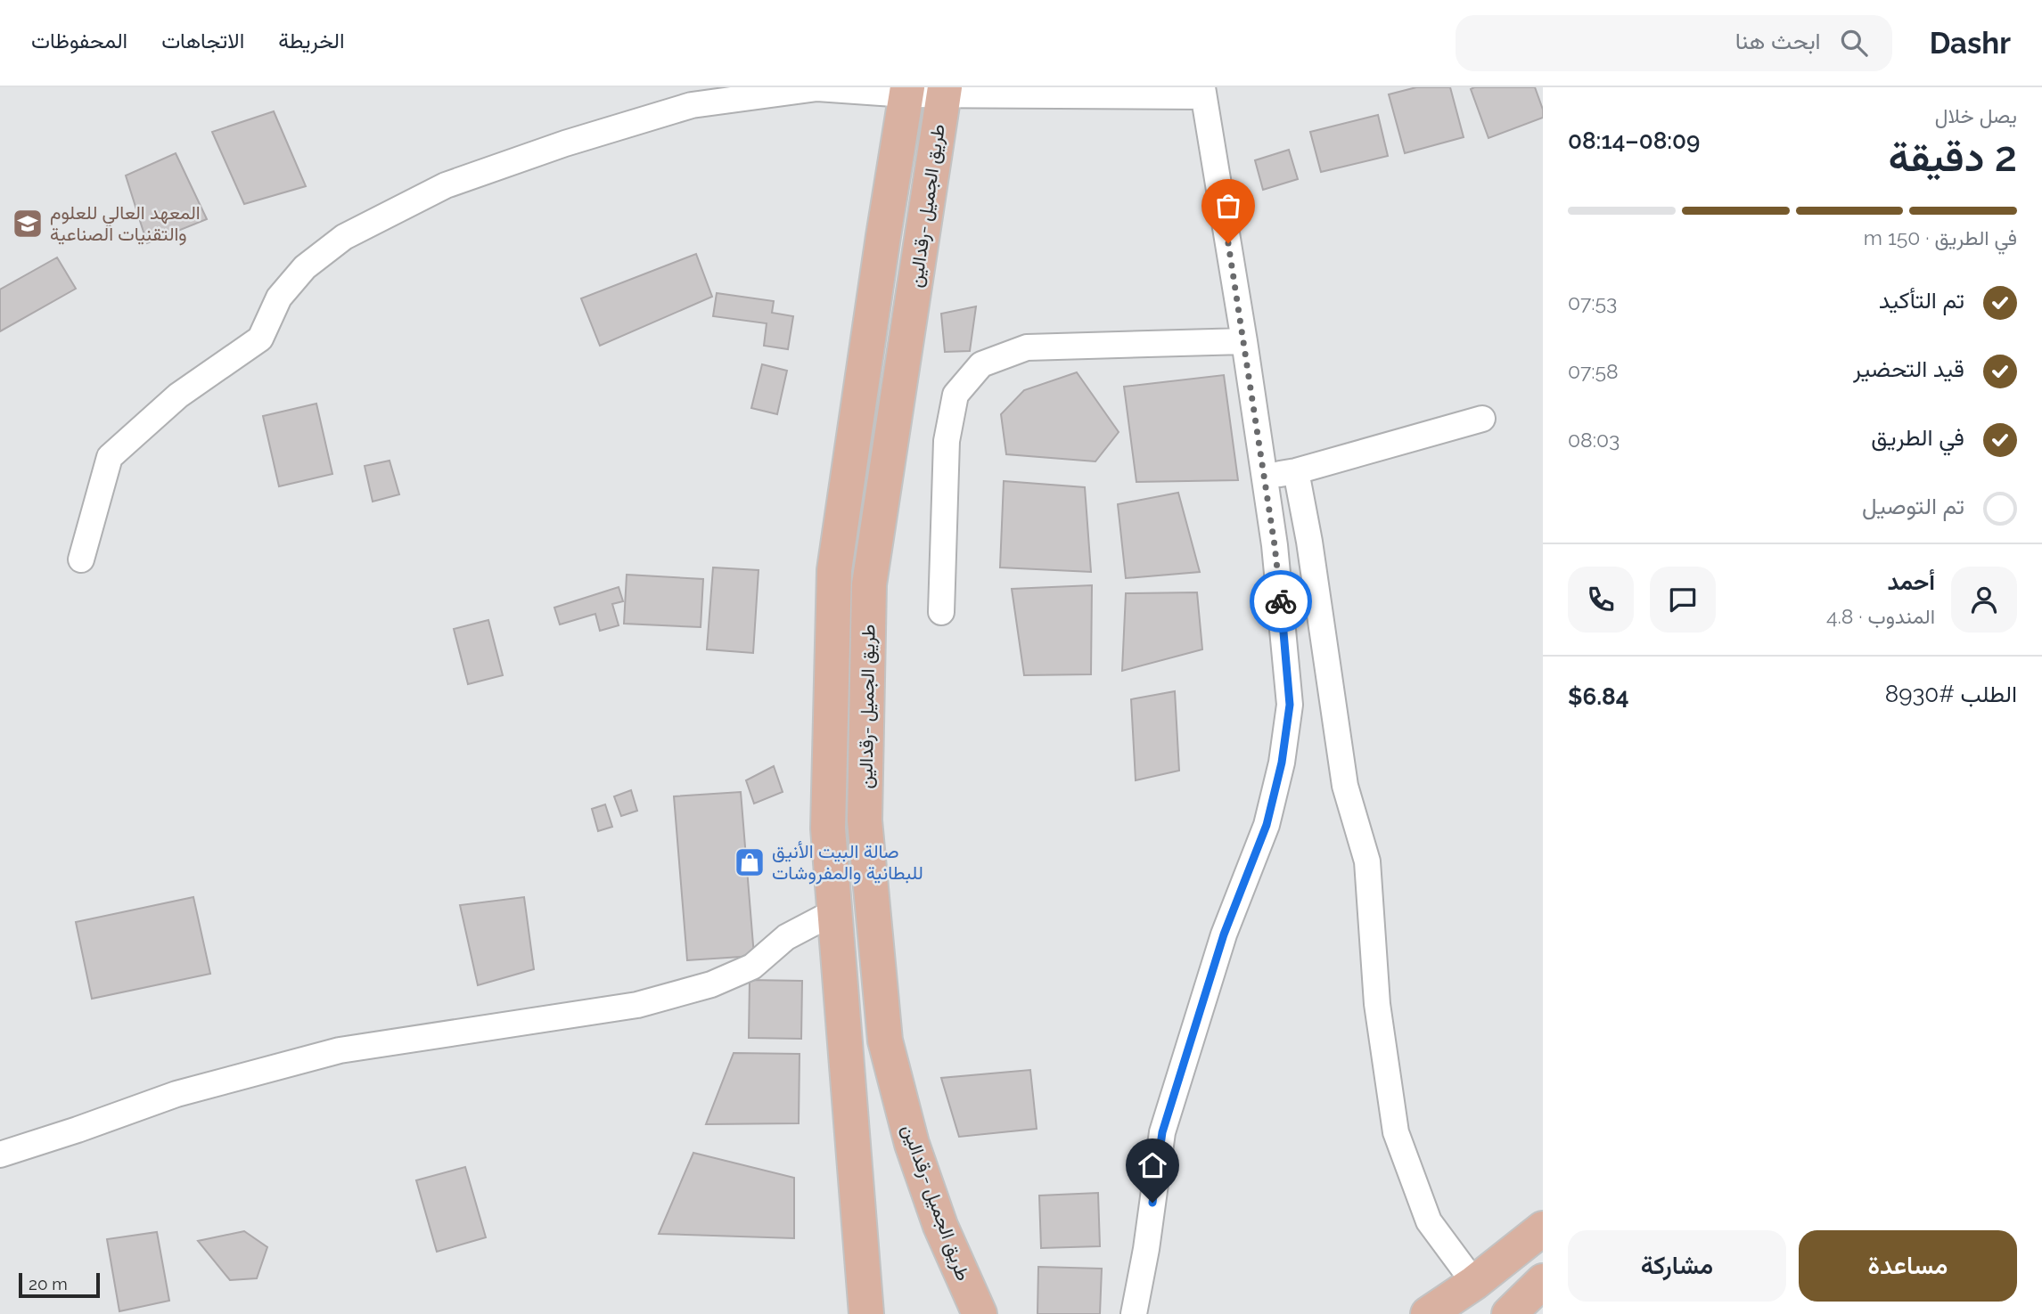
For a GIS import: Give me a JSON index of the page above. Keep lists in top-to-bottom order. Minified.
{"streets":{"main road":["طريق الجميل -رقدالين"]},"places":{"school or university":["المعهد العالي للعلوم والتقنيات الصناعية"],"shop":["صالة البيت الأنيق للبطانية والمفروشات"]},"scale_bar":"20 m","page":{"header":"Dashr","search":"ابحث هنا","nav":["الخريطة","الاتجاهات","المحفوظات"],"heading":["2 دقيقة","يصل خلال","08:09–08:14"],"panel":["أحمد","المندوب · 4.8","الطلب #8930","$6.84"],"bar":"في الطريق · 150 m","list":[["تم التأكيد","07:53"],["قيد التحضير","07:58"],["في الطريق","08:03"],"تم التوصيل"],"buttons":["مساعدة","مشاركة"],"scale":"20 m"}}
